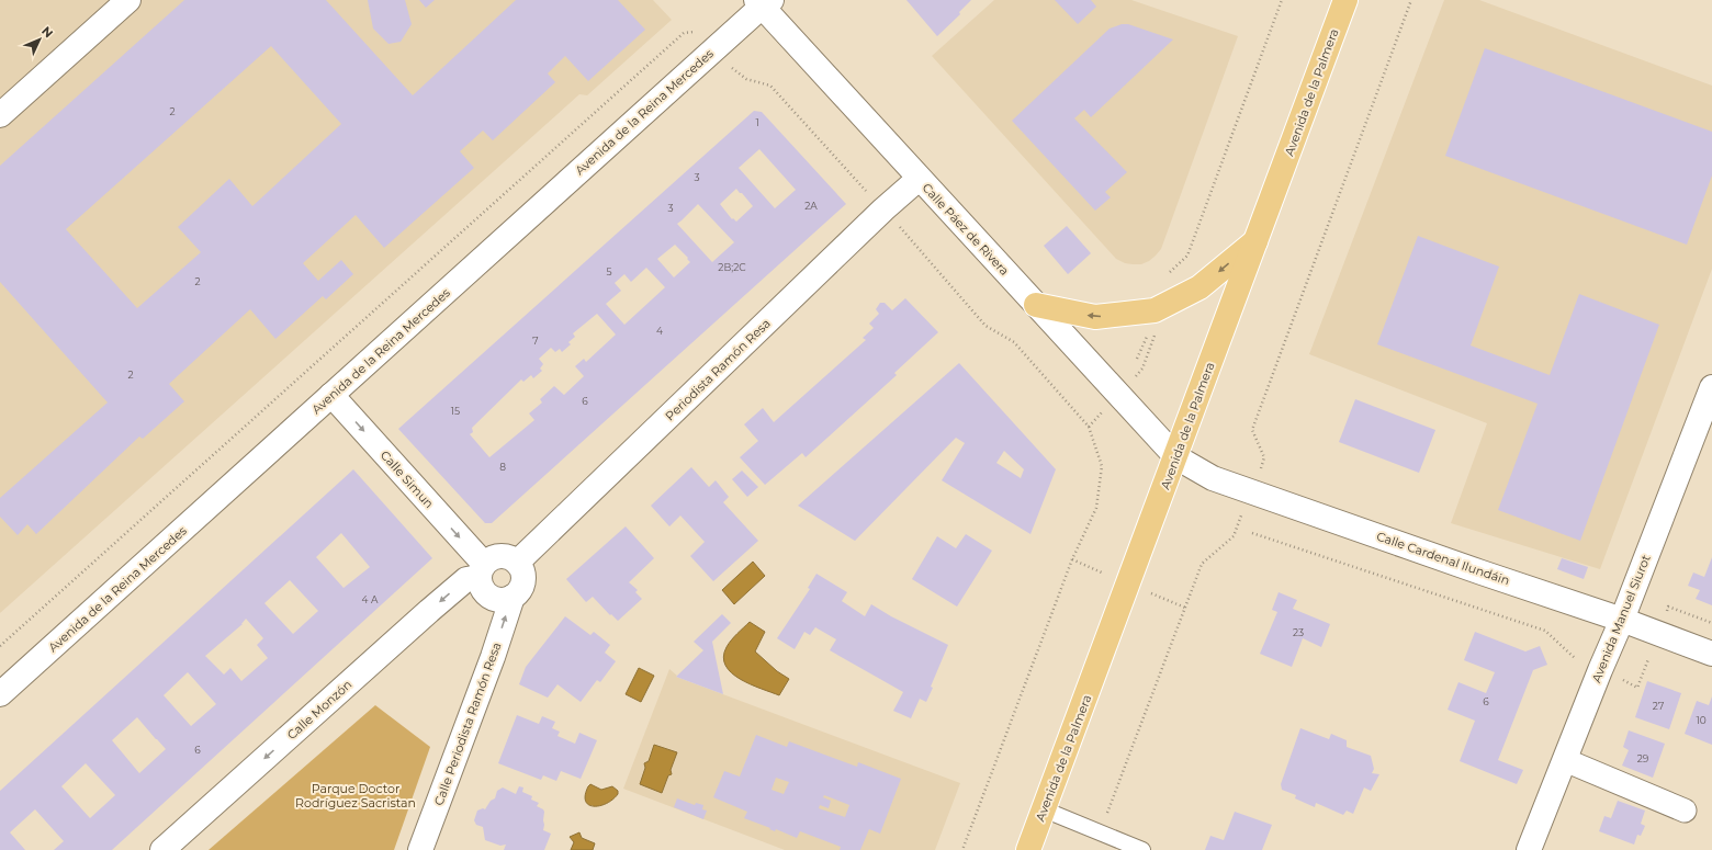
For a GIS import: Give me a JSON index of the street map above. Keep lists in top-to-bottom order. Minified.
{"streets":{"main road":["Avenida de la Palmera"],"street":["Avenida de la Reina Mercedes","Calle Páez de Rivera","Periodista Ramón Resa","Calle Simun","Calle Cardenal Ilundáin","Avenida Manuel Siurot","Calle Monzón","Calle Periodista Ramón Resa"]},"crossings":[["Avenida de la Palmera","Calle Páez de Rivera"],["Avenida de la Palmera","Calle Cardenal Ilundáin"],["Avenida de la Reina Mercedes","Calle Páez de Rivera"],["Avenida de la Reina Mercedes","Calle Simun"],["Calle Páez de Rivera","Periodista Ramón Resa"],["Calle Páez de Rivera","Calle Cardenal Ilundáin"],["Periodista Ramón Resa","Calle Simun"],["Periodista Ramón Resa","Calle Monzón"],["Periodista Ramón Resa","Calle Periodista Ramón Resa"],["Calle Simun","Calle Monzón"],["Calle Simun","Calle Periodista Ramón Resa"],["Calle Cardenal Ilundáin","Avenida Manuel Siurot"],["Calle Monzón","Calle Periodista Ramón Resa"]],"one_way":["Calle Simun","Calle Monzón","Calle Periodista Ramón Resa"],"parks":["Parque Doctor Rodríguez Sacristan"],"house_numbers":["2","1","3","2A","3","2B;2C","5","2","4","7","2","6","15","8","4 A","23","6","27","10","6","29"],"north":"top right"}
